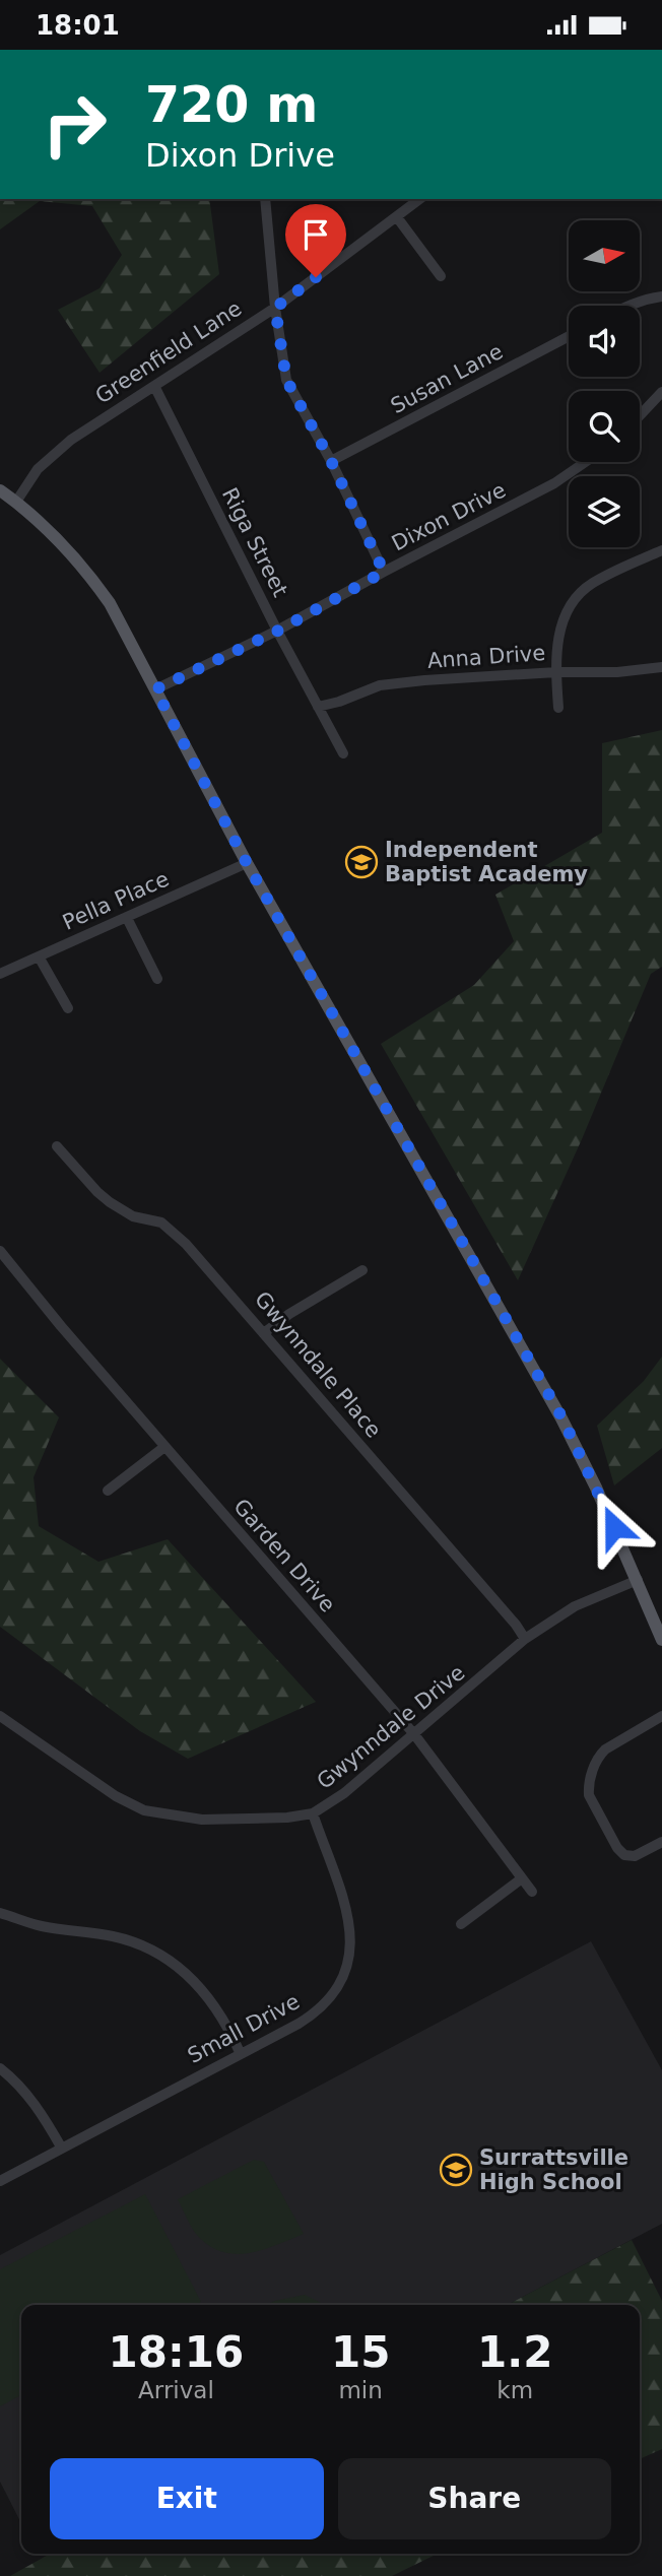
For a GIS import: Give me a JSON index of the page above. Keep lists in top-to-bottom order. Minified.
{"streets":{"street":["Greenfield Lane","Susan Lane","Dixon Drive","Riga Street","Anna Drive","Pella Place","Gwynndale Place","Garden Drive","Gwynndale Drive","Small Drive"]},"crossings":[["Greenfield Lane","Riga Street"],["Dixon Drive","Riga Street"],["Riga Street","Anna Drive"],["Gwynndale Place","Gwynndale Drive"],["Garden Drive","Gwynndale Drive"],["Gwynndale Drive","Small Drive"]],"places":{"school or university":["Independent Baptist Academy","Surrattsville High School"]},"north":"right","page":{"status":"18:01","turn":["720 m","Dixon Drive"],"eta":["18:16","Arrival","15","min","1.2","km"],"buttons":["Exit","Share"]}}
